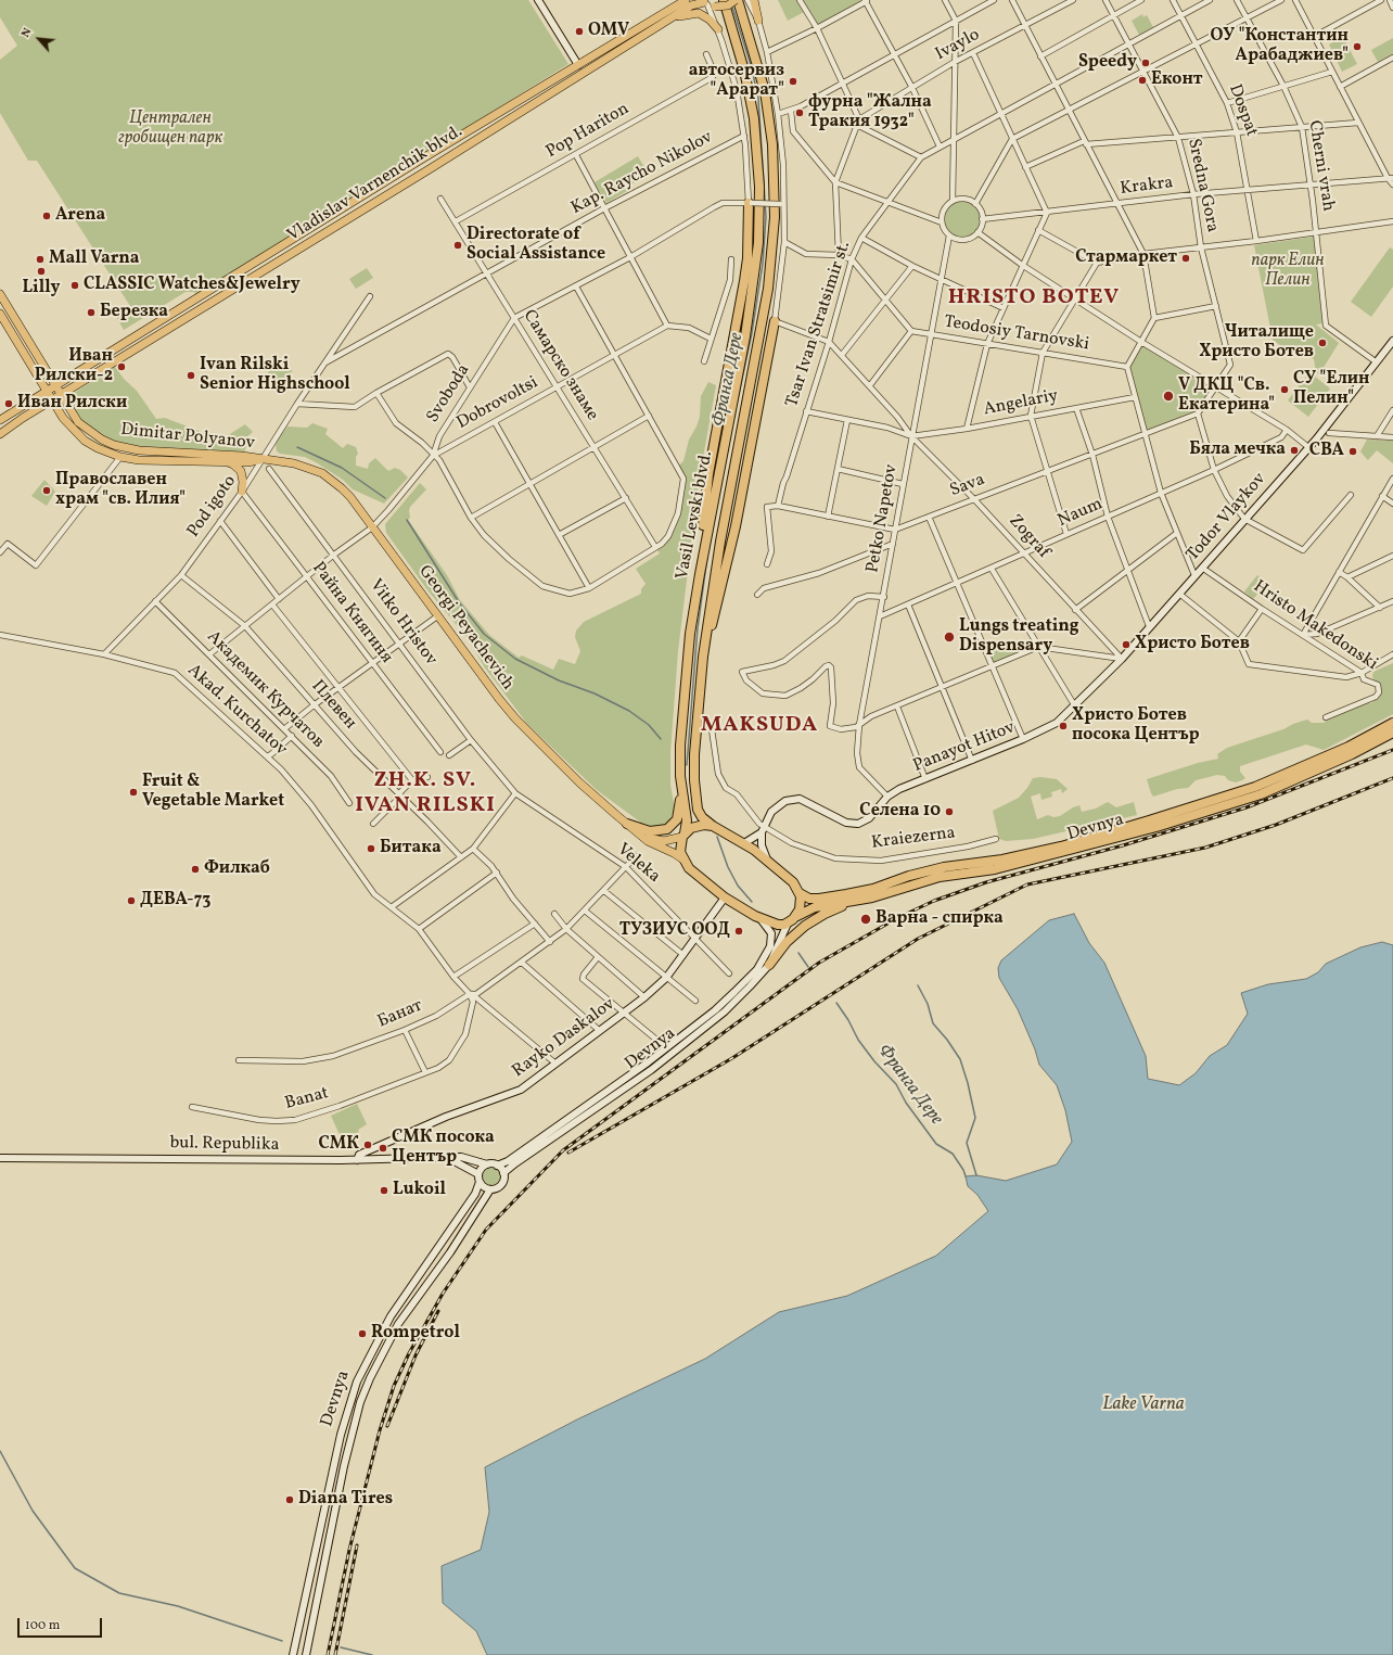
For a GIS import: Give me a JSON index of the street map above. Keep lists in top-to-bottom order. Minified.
{"streets":{"highway":["Vasil Levski blvd.","Devnya"],"main road":["Vladislav Varnenchik blvd.","Dimitar Polyanov","Georgi Peyachevich"],"street":["Ivaylo","Dospat","Pop Hariton","Cherni vrah","Kap. Raycho Nikolov","Sredna Gora","Krakra","Tsar Ivan Stratsimir st.","Teodosiy Tarnovski","Самарско знаме","Svoboda","Dobrovoltsi","Angelariy","Sava","Pod igoto","Naum","Todor Vlaykov","Petko Napetov","Zograf","Райна Княгиня","Vitko Hristov","Hristo Makedonski","Академик Курчатов","Плевен","Akad. Kurchatov","Panayot Hitov","Kraiezerna","Veleka","Банат","Rayko Daskalov","Banat","bul. Republika"]},"crossings":[["Dospat","Krakra"],["Dospat","Tsar Ivan Stratsimir st."],["Pop Hariton","Самарско знаме"],["Cherni vrah","Krakra"],["Cherni vrah","Todor Vlaykov"],["Kap. Raycho Nikolov","Самарско знаме"],["Kap. Raycho Nikolov","Pod igoto"],["Vladislav Varnenchik blvd.","Dimitar Polyanov"],["Vladislav Varnenchik blvd.","Vasil Levski blvd."],["Sredna Gora","Krakra"],["Sredna Gora","Tsar Ivan Stratsimir st."],["Krakra","Petko Napetov"],["Tsar Ivan Stratsimir st.","Zograf"],["Teodosiy Tarnovski","Petko Napetov"],["Самарско знаме","Svoboda"],["Самарско знаме","Dobrovoltsi"],["Svoboda","Dobrovoltsi"],["Svoboda","Райна Княгиня"],["Svoboda","Vitko Hristov"],["Svoboda","Georgi Peyachevich"],["Svoboda","Академик Курчатов"],["Svoboda","Плевен"],["Angelariy","Petko Napetov"],["Angelariy","Zograf"],["Dimitar Polyanov","Pod igoto"],["Dimitar Polyanov","Georgi Peyachevich"],["Sava","Petko Napetov"],["Sava","Zograf"],["Pod igoto","Райна Княгиня"],["Pod igoto","Georgi Peyachevich"],["Pod igoto","Академик Курчатов"],["Pod igoto","Плевен"],["Pod igoto","Akad. Kurchatov"],["Naum","Petko Napetov"],["Naum","Zograf"],["Vasil Levski blvd.","Georgi Peyachevich"],["Vasil Levski blvd.","Devnya"],["Todor Vlaykov","Zograf"],["Todor Vlaykov","Hristo Makedonski"],["Todor Vlaykov","Panayot Hitov"],["Petko Napetov","Zograf"],["Petko Napetov","Panayot Hitov"],["Vitko Hristov","Veleka"],["Akad. Kurchatov","Банат"],["Akad. Kurchatov","Rayko Daskalov"],["Panayot Hitov","Kraiezerna"],["Devnya","bul. Republika"],["Veleka","Банат"],["Veleka","Rayko Daskalov"],["Rayko Daskalov","bul. Republika"]],"districts":["HRISTO BOTEV","MAKSUDA","ZH.K. SV. IVAN RILSKI"],"water":["Франга Дере","Lake Varna"],"parks":["Централен гробищен парк","парк Елин Пелин"],"places":["OMV","ОУ \"Константин Арабаджиев\"","Speedy","Еконт","автосервиз \"Арарат\"","фурна \"Жална Тракия 1932\"","Arena","Directorate of Social Assistance","Стармаркет","Mall Varna","Lilly","CLASSIC Watches&Jewelry","Березка","Читалище Христо Ботев","Иван Рилски-2","Ivan Rilski Senior Highschool","СУ \"Елин Пелин\"","V ДКЦ \"Св. Екатерина\"","Иван Рилски","Бяла мечка","CBA","Православен храм \"св. Илия\"","Lungs treating Dispensary","Христо Ботев","Христо Ботев посока Център","Fruit & Vegetable Market","Селена 10","Битака","Филкаб","ДЕВА-73","Варна - спирка","ТУЗИУС ООД","СМК","СМК посока Център","Lukoil","Rompetrol","Diana Tires"],"scale_bar":"100 m","north":"top left"}
